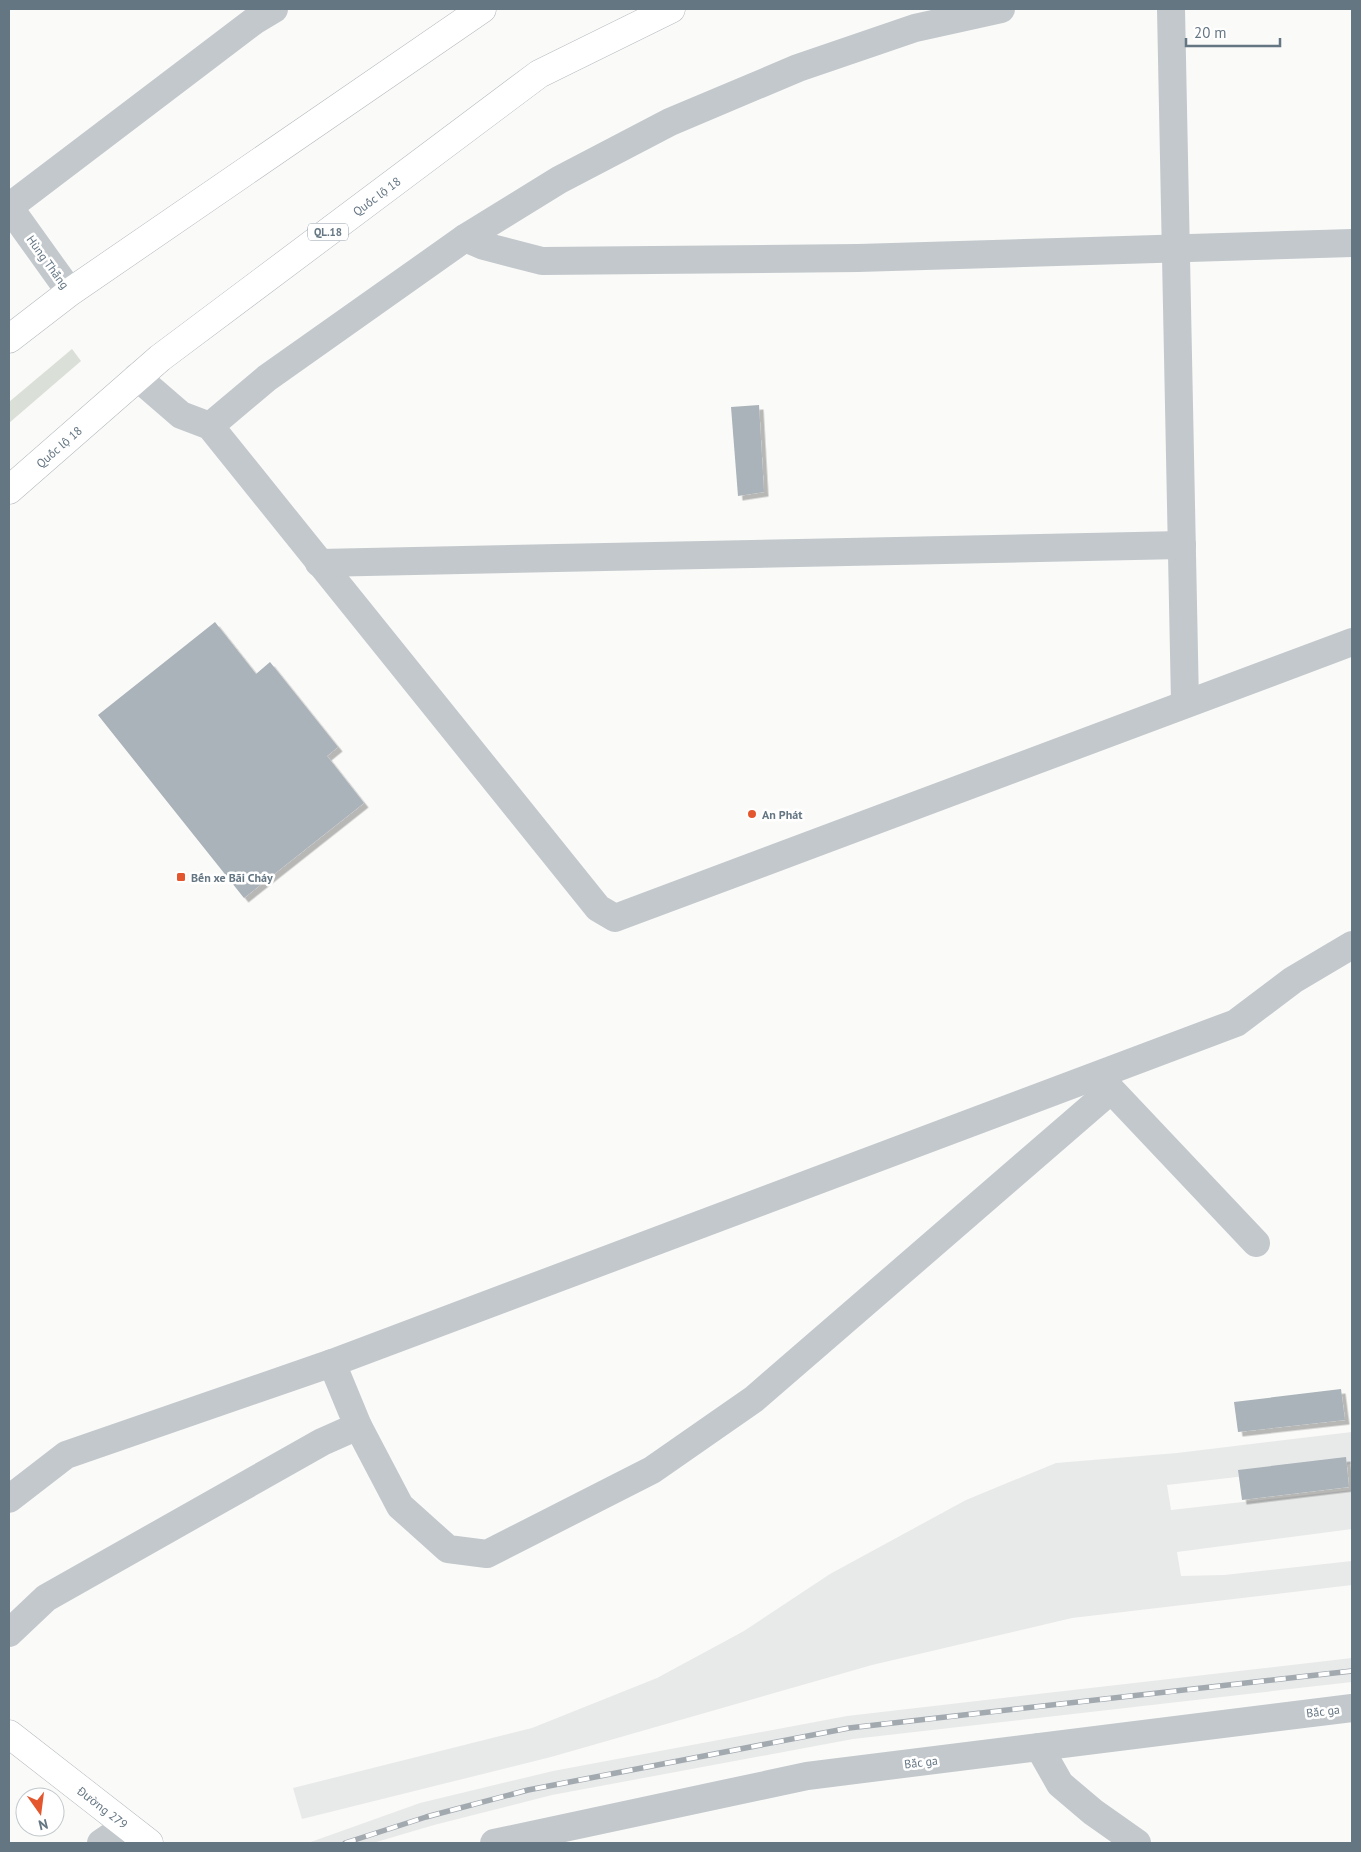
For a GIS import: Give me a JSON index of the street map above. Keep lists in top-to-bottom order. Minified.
{"streets":{"main road":["Quốc lộ 18","QL.18","Đường 279"],"street":["Hùng Thắng","Bắc ga"]},"places":{"other":["An Phát"],"transit":["Bến xe Bãi Cháy"]},"scale_bar":"20 m","north":"bottom"}
